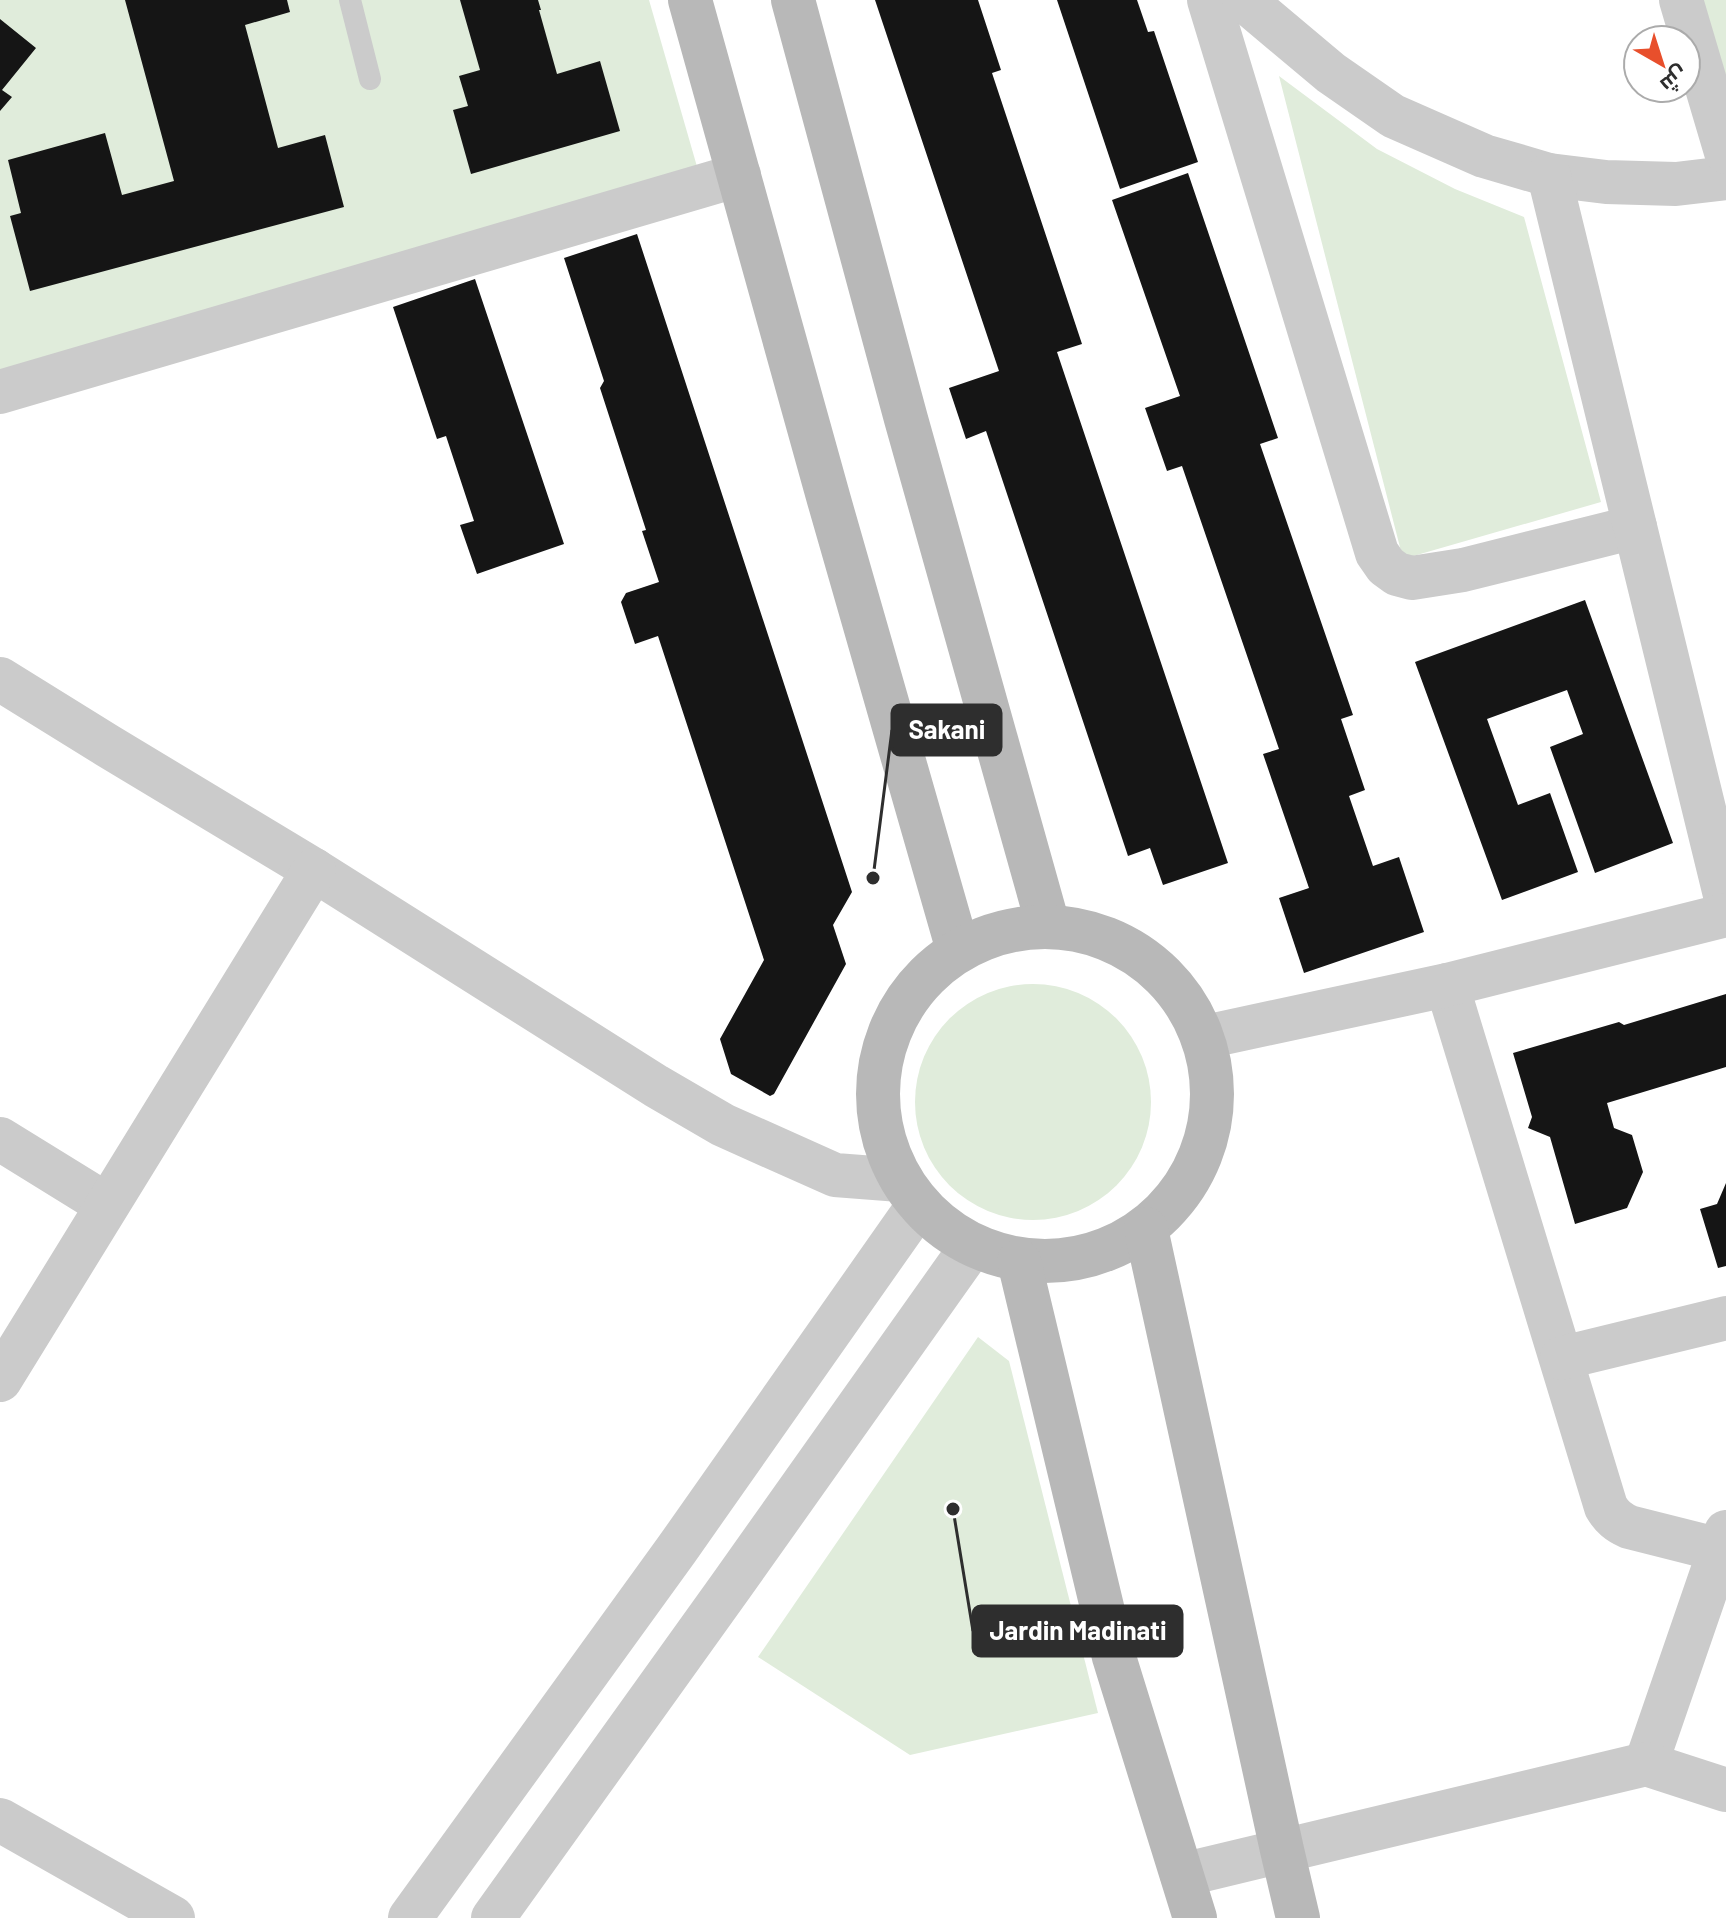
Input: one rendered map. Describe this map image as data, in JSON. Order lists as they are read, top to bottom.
{
  "places": ["Sakani", "Jardin Madinati"],
  "north": "bottom right"
}
